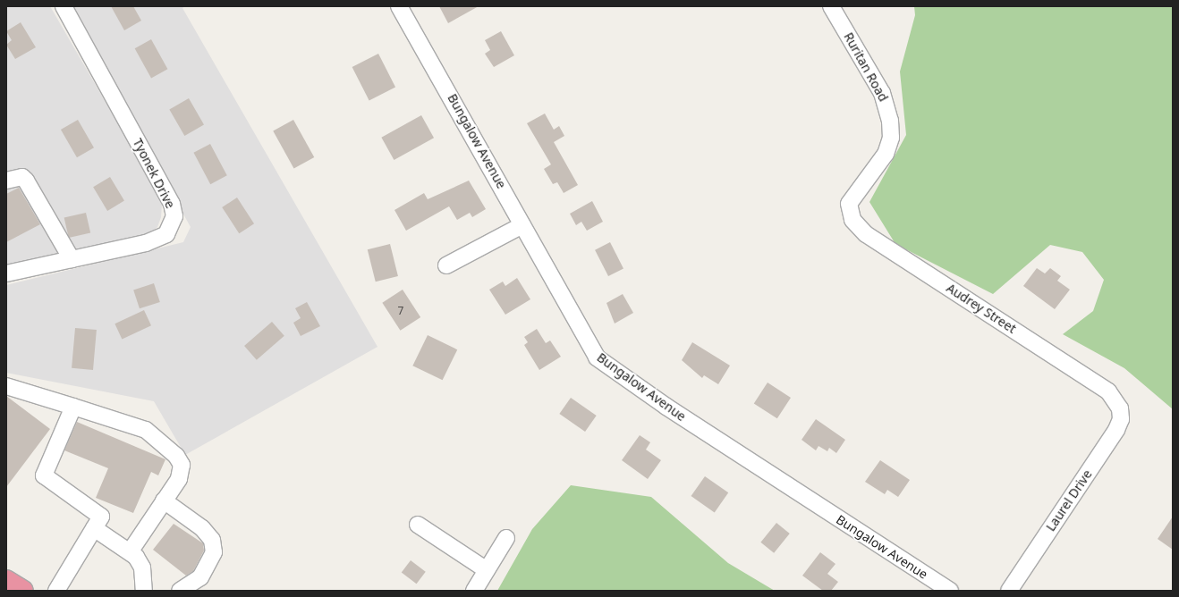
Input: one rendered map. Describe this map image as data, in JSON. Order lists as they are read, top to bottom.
{
  "streets": {
    "street": [
      "Ruritan Road",
      "Bungalow Avenue",
      "Tyonek Drive",
      "Audrey Street",
      "Laurel Drive"
    ]
  },
  "crossings": [
    ["Ruritan Road", "Audrey Street"],
    ["Audrey Street", "Laurel Drive"]
  ],
  "house_numbers": ["7"]
}
